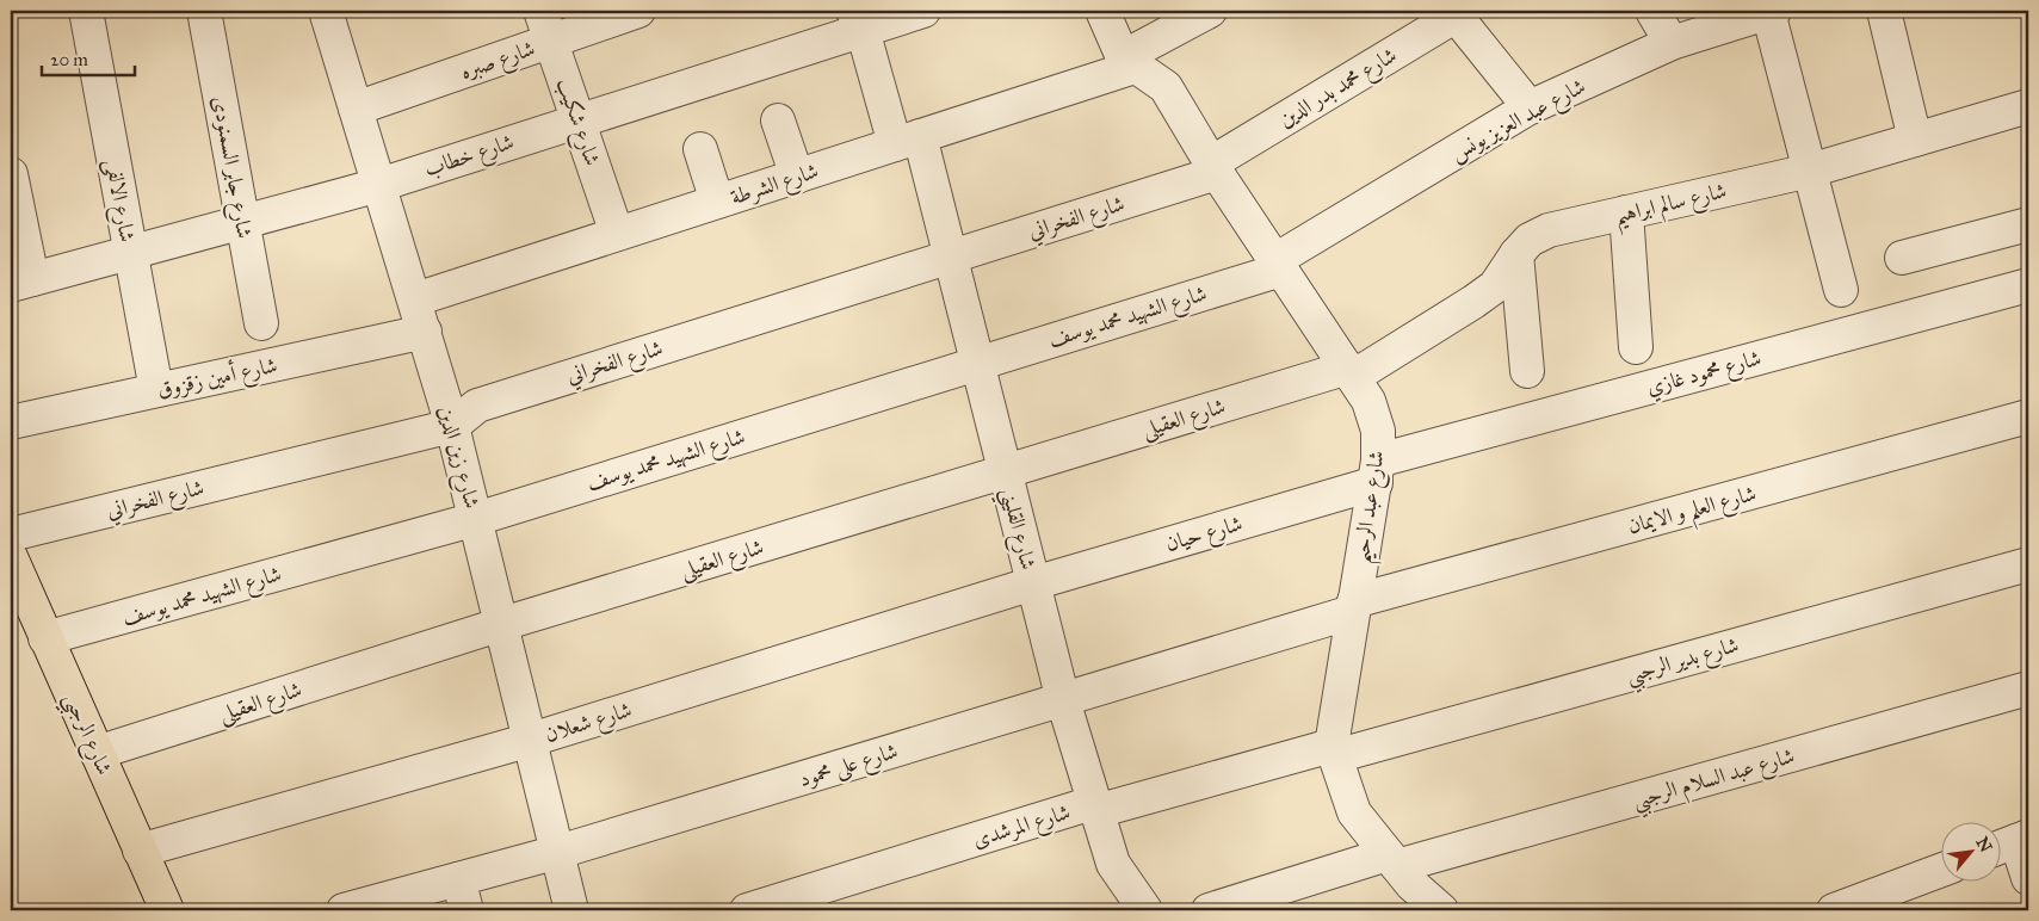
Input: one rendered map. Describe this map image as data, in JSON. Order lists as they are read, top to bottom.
{
  "streets": {
    "main road": ["شارع الرجبي"],
    "street": [
      "شارع صبره",
      "شارع محمد بدر الدين",
      "شارع عبد العزيز يونس",
      "شارع شكيب",
      "شارع خطاب",
      "شارع جابر السمنودى",
      "شارع الشرطة",
      "شارع الالفى",
      "شارع سالم ابراهيم",
      "شارع الفخراني",
      "شارع الشهيد محمد يوسف",
      "شارع محمود غازي",
      "شارع أمين زقزوق",
      "شارع العقيلى",
      "شارع زين الدين",
      "شارع عبد الرحيم",
      "شارع العلم و الايمان",
      "شارع القليني",
      "شارع حيان",
      "شارع بدير الرجبي",
      "شارع شعلان",
      "شارع على محمود",
      "شارع عبد السلام الرجبي",
      "شارع المرشدى"
    ]
  },
  "crossings": [
    ["شارع صبره", "شارع شكيب"],
    ["شارع صبره", "شارع زين الدين"],
    ["شارع محمد بدر الدين", "شارع الفخراني"],
    ["شارع محمد بدر الدين", "شارع عبد الرحيم"],
    ["شارع عبد العزيز يونس", "شارع الشهيد محمد يوسف"],
    ["شارع عبد العزيز يونس", "شارع عبد الرحيم"],
    ["شارع شكيب", "شارع خطاب"],
    ["شارع شكيب", "شارع الشرطة"],
    ["شارع خطاب", "شارع جابر السمنودى"],
    ["شارع خطاب", "شارع الالفى"],
    ["شارع خطاب", "شارع زين الدين"],
    ["شارع خطاب", "شارع القليني"],
    ["شارع الشرطة", "شارع زين الدين"],
    ["شارع الشرطة", "شارع عبد الرحيم"],
    ["شارع الشرطة", "شارع القليني"],
    ["شارع الالفى", "شارع أمين زقزوق"],
    ["شارع سالم ابراهيم", "شارع العقيلى"],
    ["شارع سالم ابراهيم", "شارع عبد الرحيم"],
    ["شارع الفخراني", "شارع زين الدين"],
    ["شارع الفخراني", "شارع عبد الرحيم"],
    ["شارع الفخراني", "شارع القليني"],
    ["شارع الشهيد محمد يوسف", "شارع زين الدين"],
    ["شارع الشهيد محمد يوسف", "شارع عبد الرحيم"],
    ["شارع الشهيد محمد يوسف", "شارع القليني"],
    ["شارع الشهيد محمد يوسف", "شارع الرجبي"],
    ["شارع محمود غازي", "شارع عبد الرحيم"],
    ["شارع محمود غازي", "شارع حيان"],
    ["شارع أمين زقزوق", "شارع زين الدين"],
    ["شارع العقيلى", "شارع زين الدين"],
    ["شارع العقيلى", "شارع عبد الرحيم"],
    ["شارع العقيلى", "شارع القليني"],
    ["شارع العقيلى", "شارع الرجبي"],
    ["شارع زين الدين", "شارع شعلان"],
    ["شارع زين الدين", "شارع على محمود"],
    ["شارع عبد الرحيم", "شارع العلم و الايمان"],
    ["شارع عبد الرحيم", "شارع حيان"],
    ["شارع عبد الرحيم", "شارع بدير الرجبي"],
    ["شارع عبد الرحيم", "شارع على محمود"],
    ["شارع عبد الرحيم", "شارع عبد السلام الرجبي"],
    ["شارع عبد الرحيم", "شارع المرشدى"],
    ["شارع العلم و الايمان", "شارع على محمود"],
    ["شارع القليني", "شارع حيان"],
    ["شارع القليني", "شارع شعلان"],
    ["شارع القليني", "شارع على محمود"],
    ["شارع القليني", "شارع المرشدى"],
    ["شارع حيان", "شارع شعلان"],
    ["شارع بدير الرجبي", "شارع المرشدى"],
    ["شارع شعلان", "شارع الرجبي"]
  ],
  "scale_bar": "20 m",
  "north": "top right"
}
